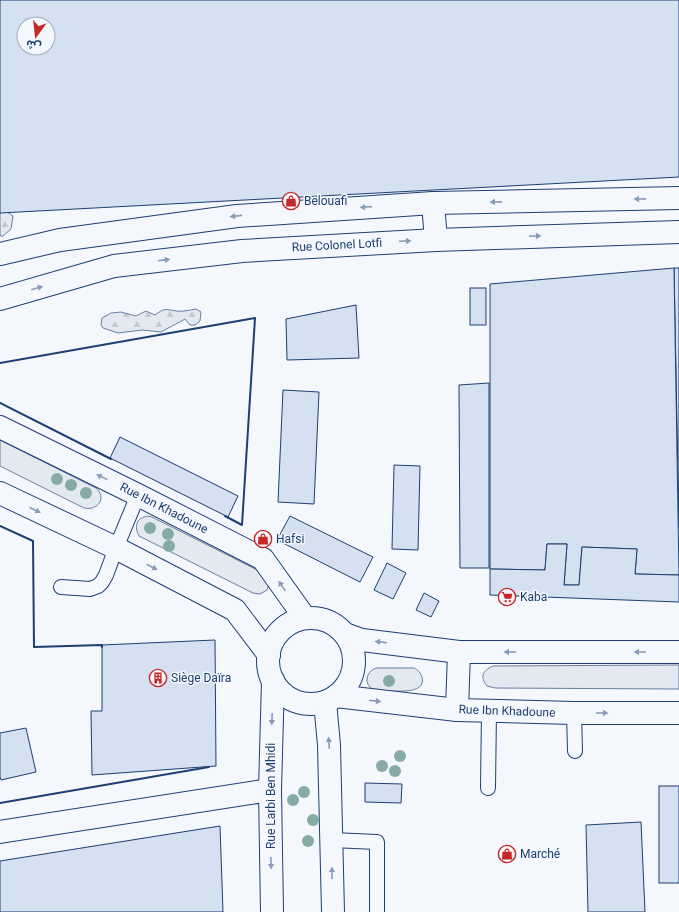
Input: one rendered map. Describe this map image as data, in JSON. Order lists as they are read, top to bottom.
{
  "streets": {
    "street": ["Rue Colonel Lotfi", "Rue Ibn Khadoune", "Rue Larbi Ben Mhidi"]
  },
  "crossings": [
    ["Rue Ibn Khadoune", "Rue Larbi Ben Mhidi"]
  ],
  "places": {
    "shop": ["Belouafi", "Hafsi", "Marché"],
    "supermarket": ["Kaba"],
    "building": ["Siège Daïra"]
  },
  "north": "bottom"
}
